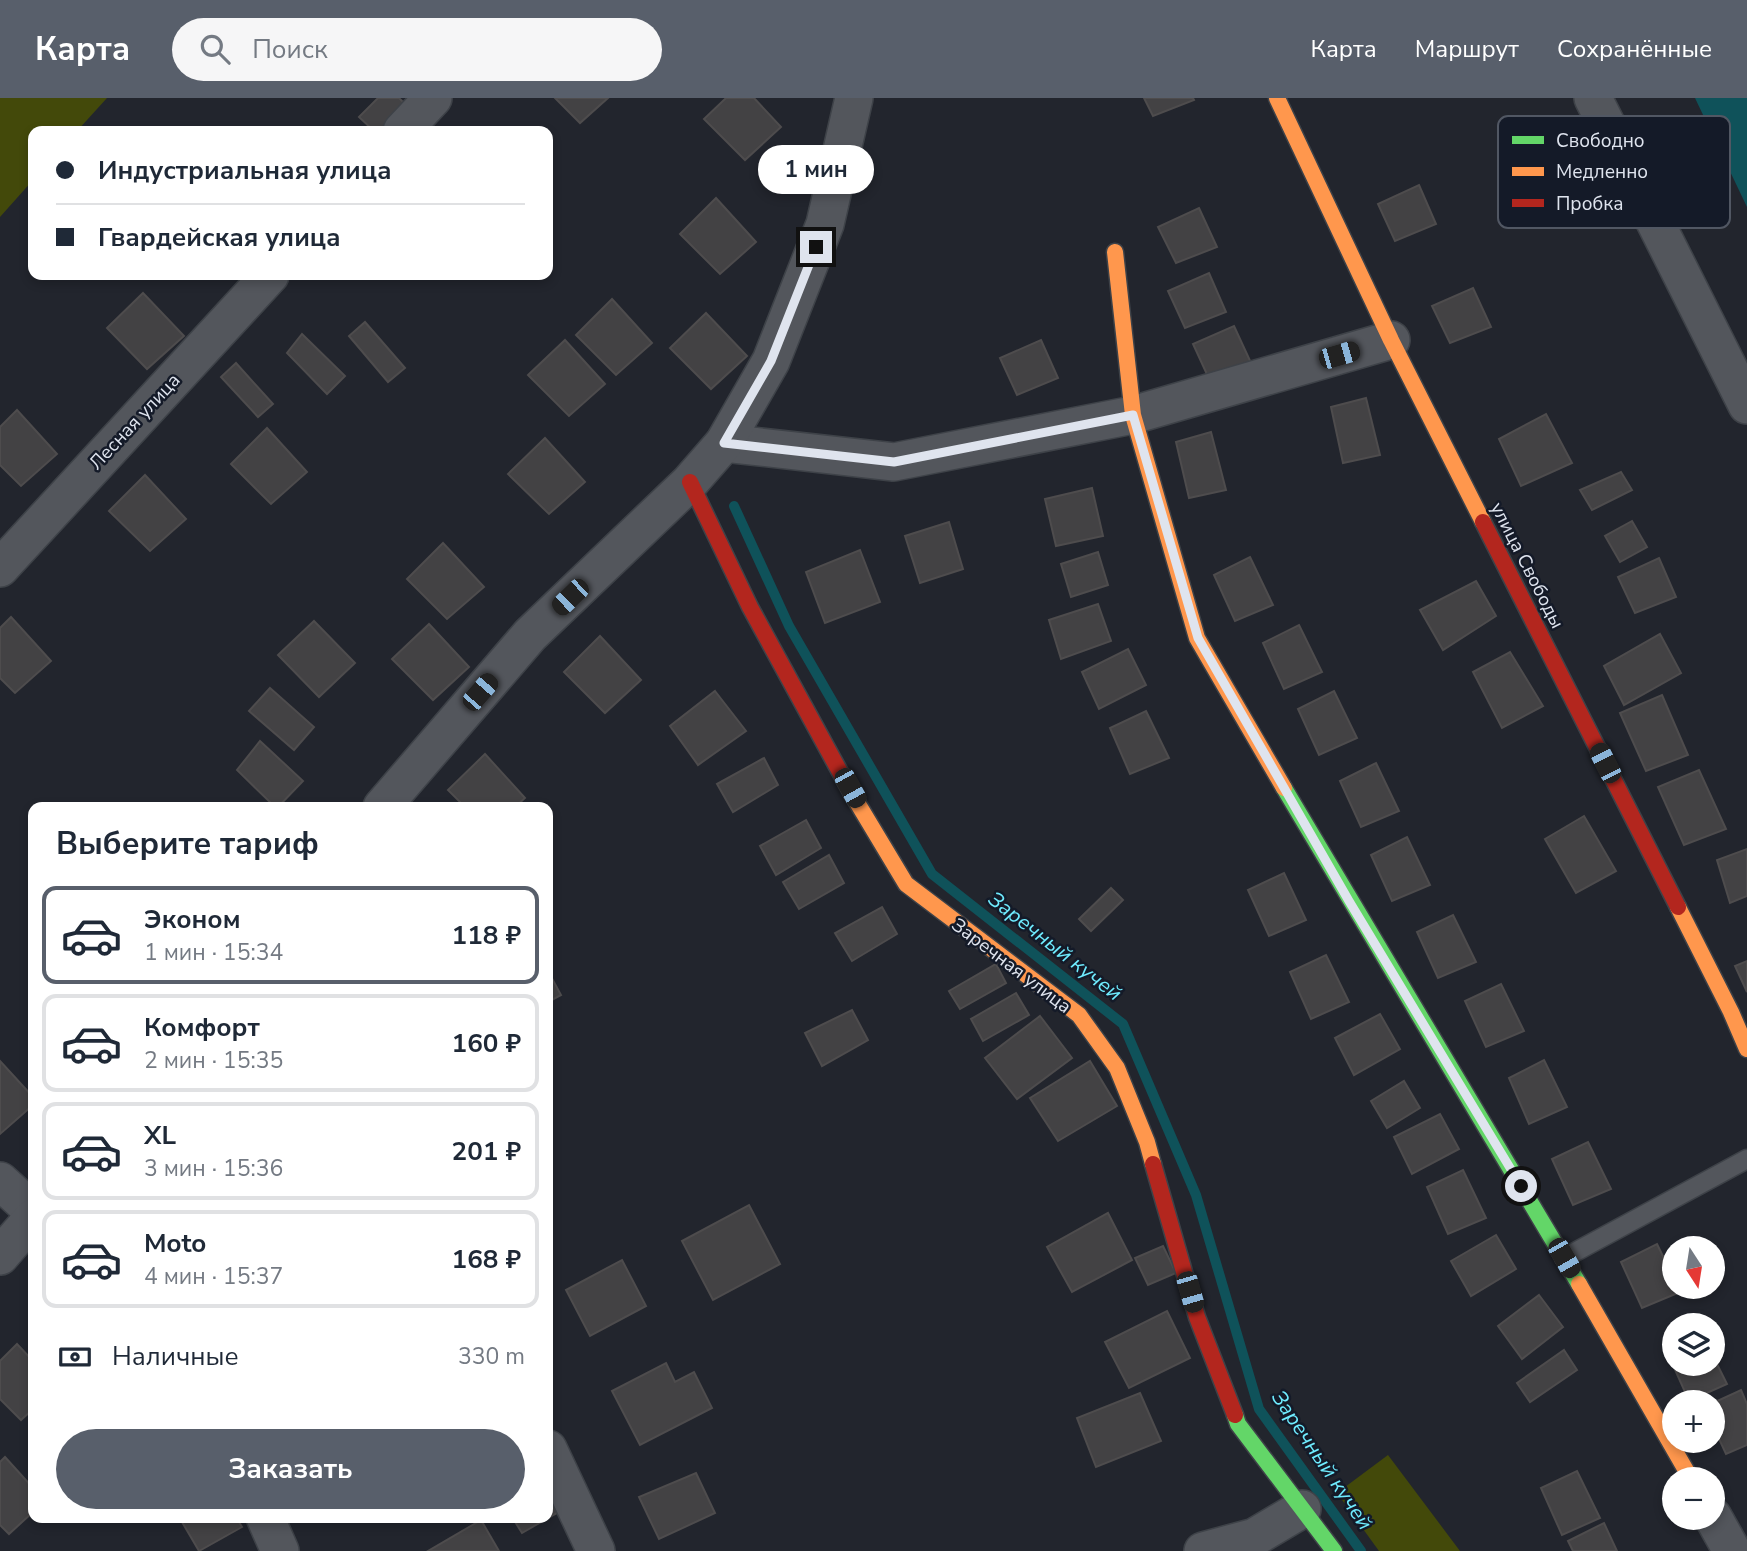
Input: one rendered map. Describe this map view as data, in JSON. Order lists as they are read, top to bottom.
{
  "streets": {
    "street": ["Лесная улица", "улица Свободы", "Заречная улица"]
  },
  "water": ["Заречный кучей"],
  "legend": ["Свободно", "Медленно", "Пробка"],
  "north": "bottom",
  "page": {
    "header": "Карта",
    "search": "Поиск",
    "nav": ["Карта", "Маршрут", "Сохранённые"],
    "banner": ["Индустриальная улица", "Гвардейская улица"],
    "bubble": "1 мин",
    "heading": "Выберите тариф",
    "list": [
      {
        "name": "Эконом",
        "note": "1 мин · 15:34",
        "value": "118 ₽"
      },
      {
        "name": "Комфорт",
        "note": "2 мин · 15:35",
        "value": "160 ₽"
      },
      {
        "name": "XL",
        "note": "3 мин · 15:36",
        "value": "201 ₽"
      },
      {
        "name": "Moto",
        "note": "4 мин · 15:37",
        "value": "168 ₽"
      }
    ],
    "map_buttons": ["+", "−"],
    "pay": ["Наличные", "330 m"],
    "buttons": "Заказать"
  }
}
